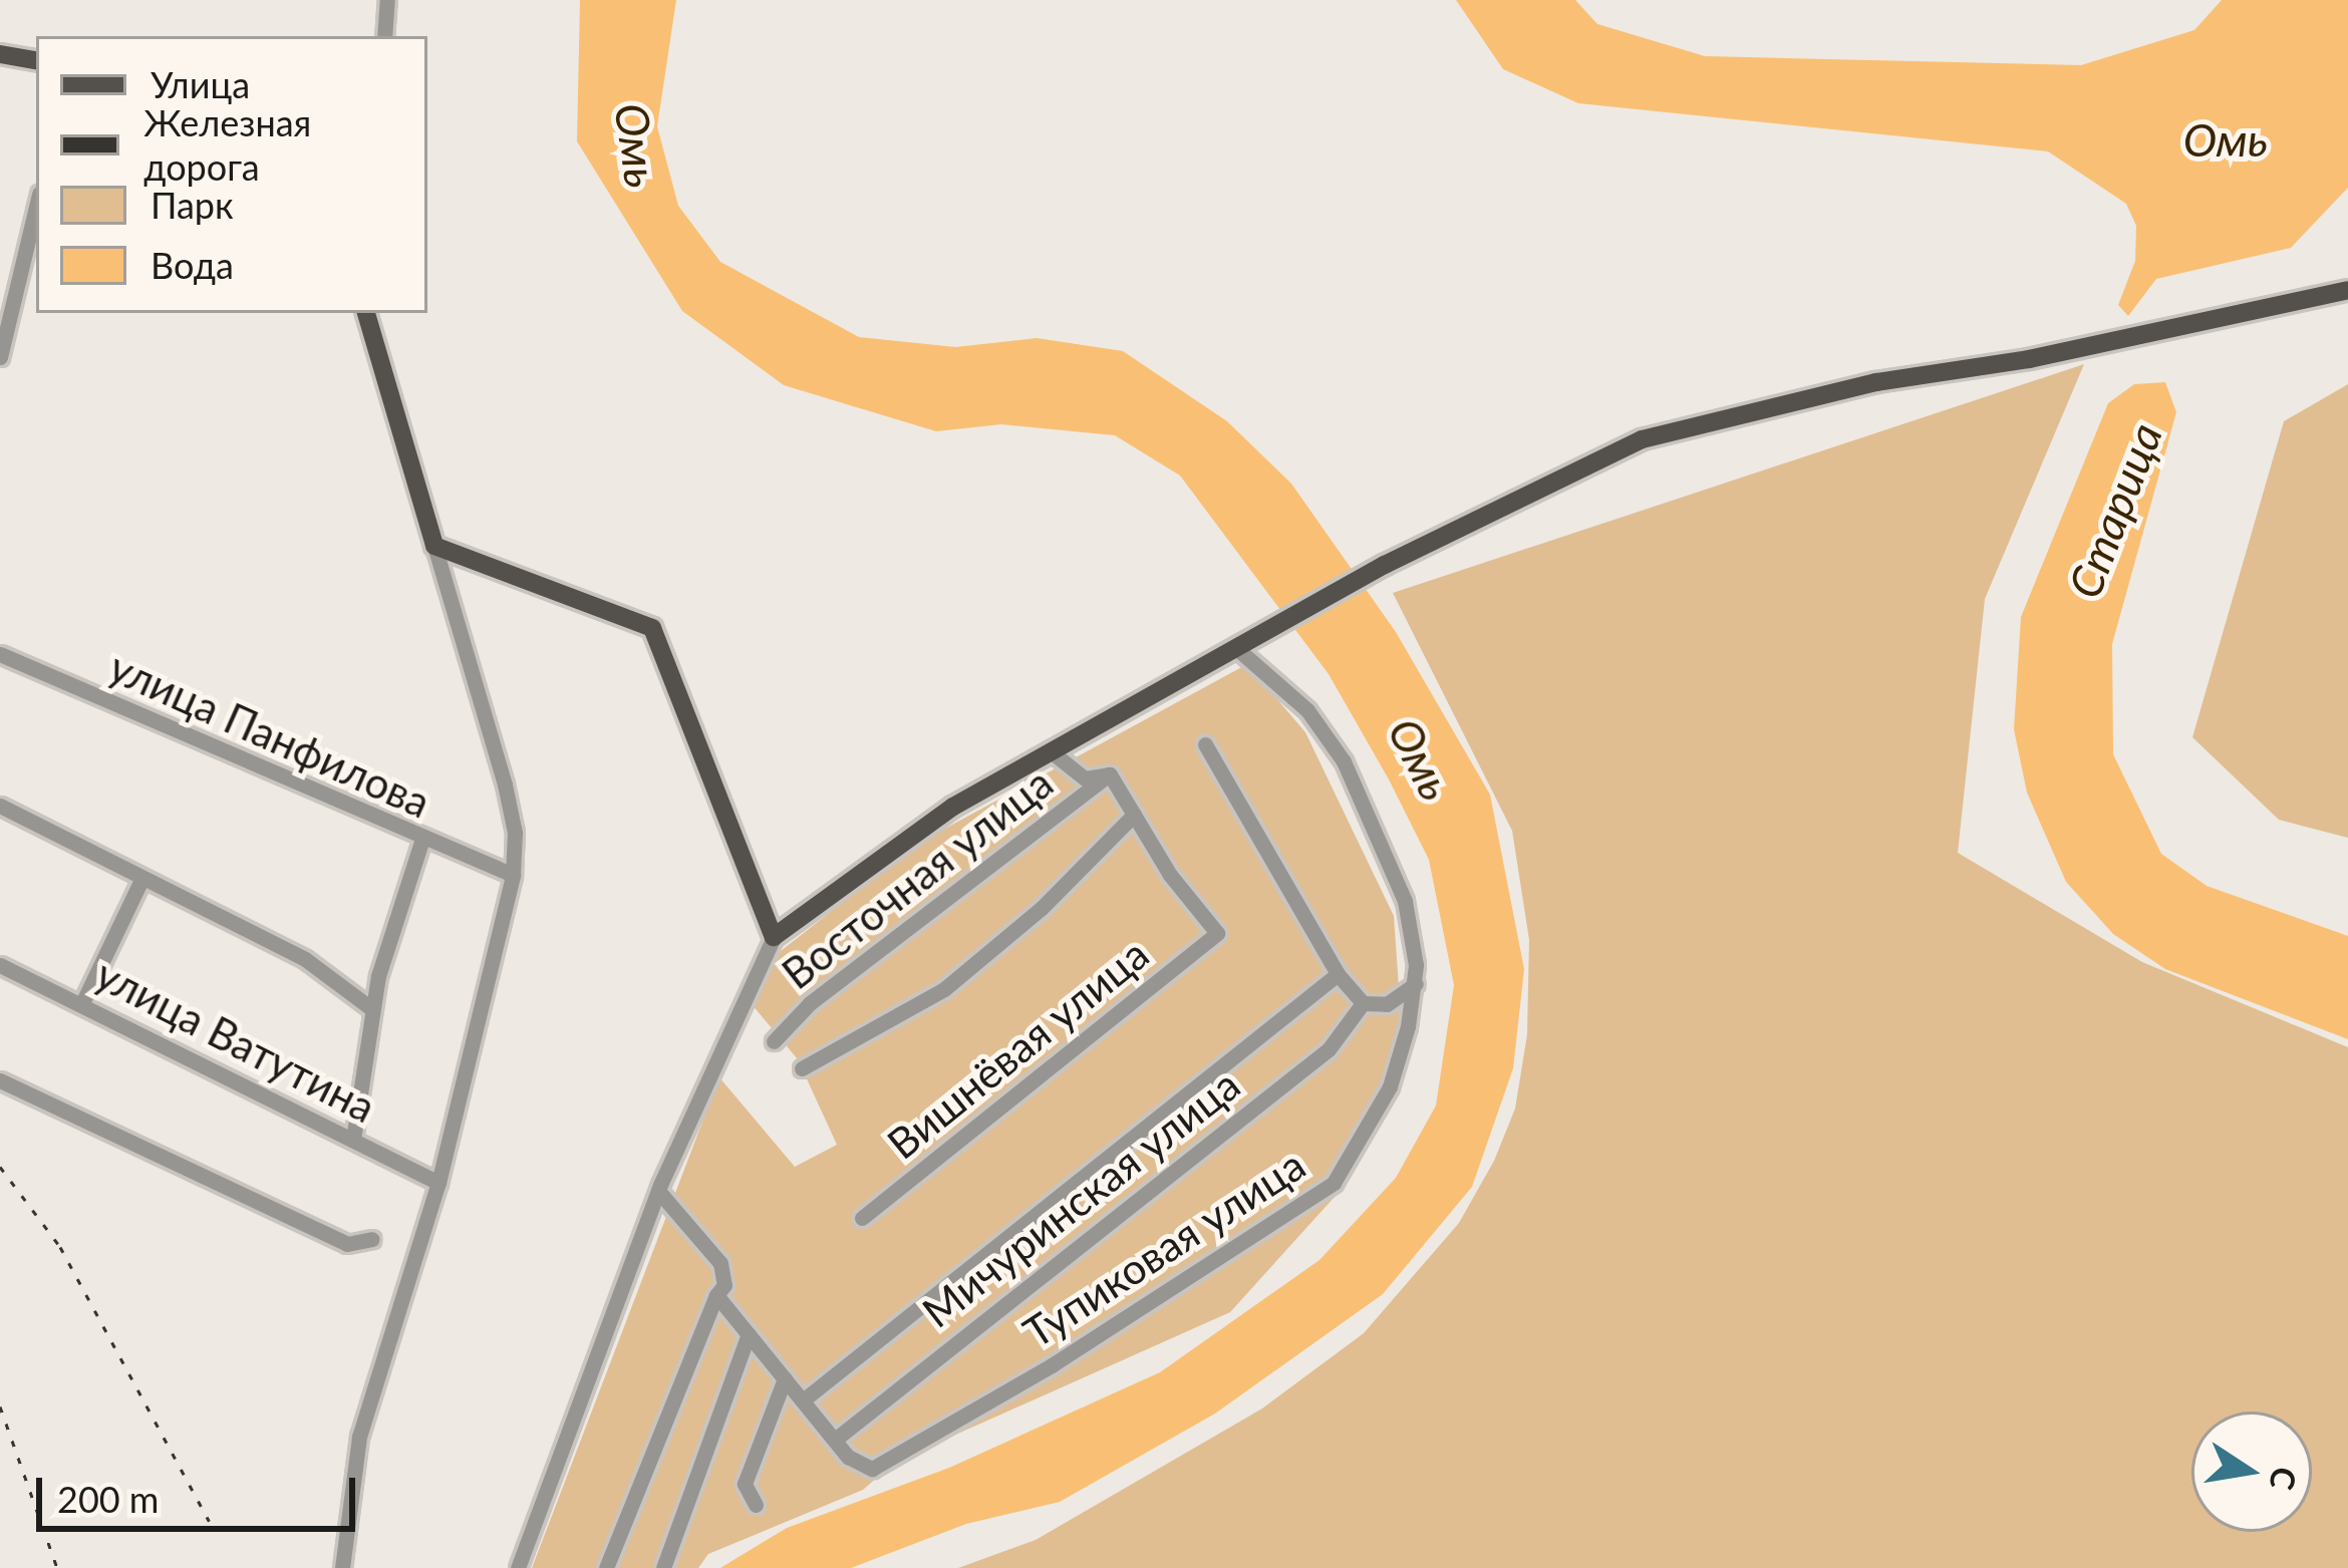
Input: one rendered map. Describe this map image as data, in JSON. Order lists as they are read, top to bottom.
{
  "streets": {
    "street": [
      "улица Панфилова",
      "Восточная улица",
      "улица Ватутина",
      "Вишнёвая улица",
      "Мичуринская улица",
      "Тупиковая улица"
    ]
  },
  "crossings": [
    ["Мичуринская улица", "Тупиковая улица"]
  ],
  "water": ["Омь", "Старица"],
  "legend": [
    "Улица",
    "Железная дорога",
    "Парк",
    "Вода"
  ],
  "scale_bar": "200 m",
  "north": "right"
}
